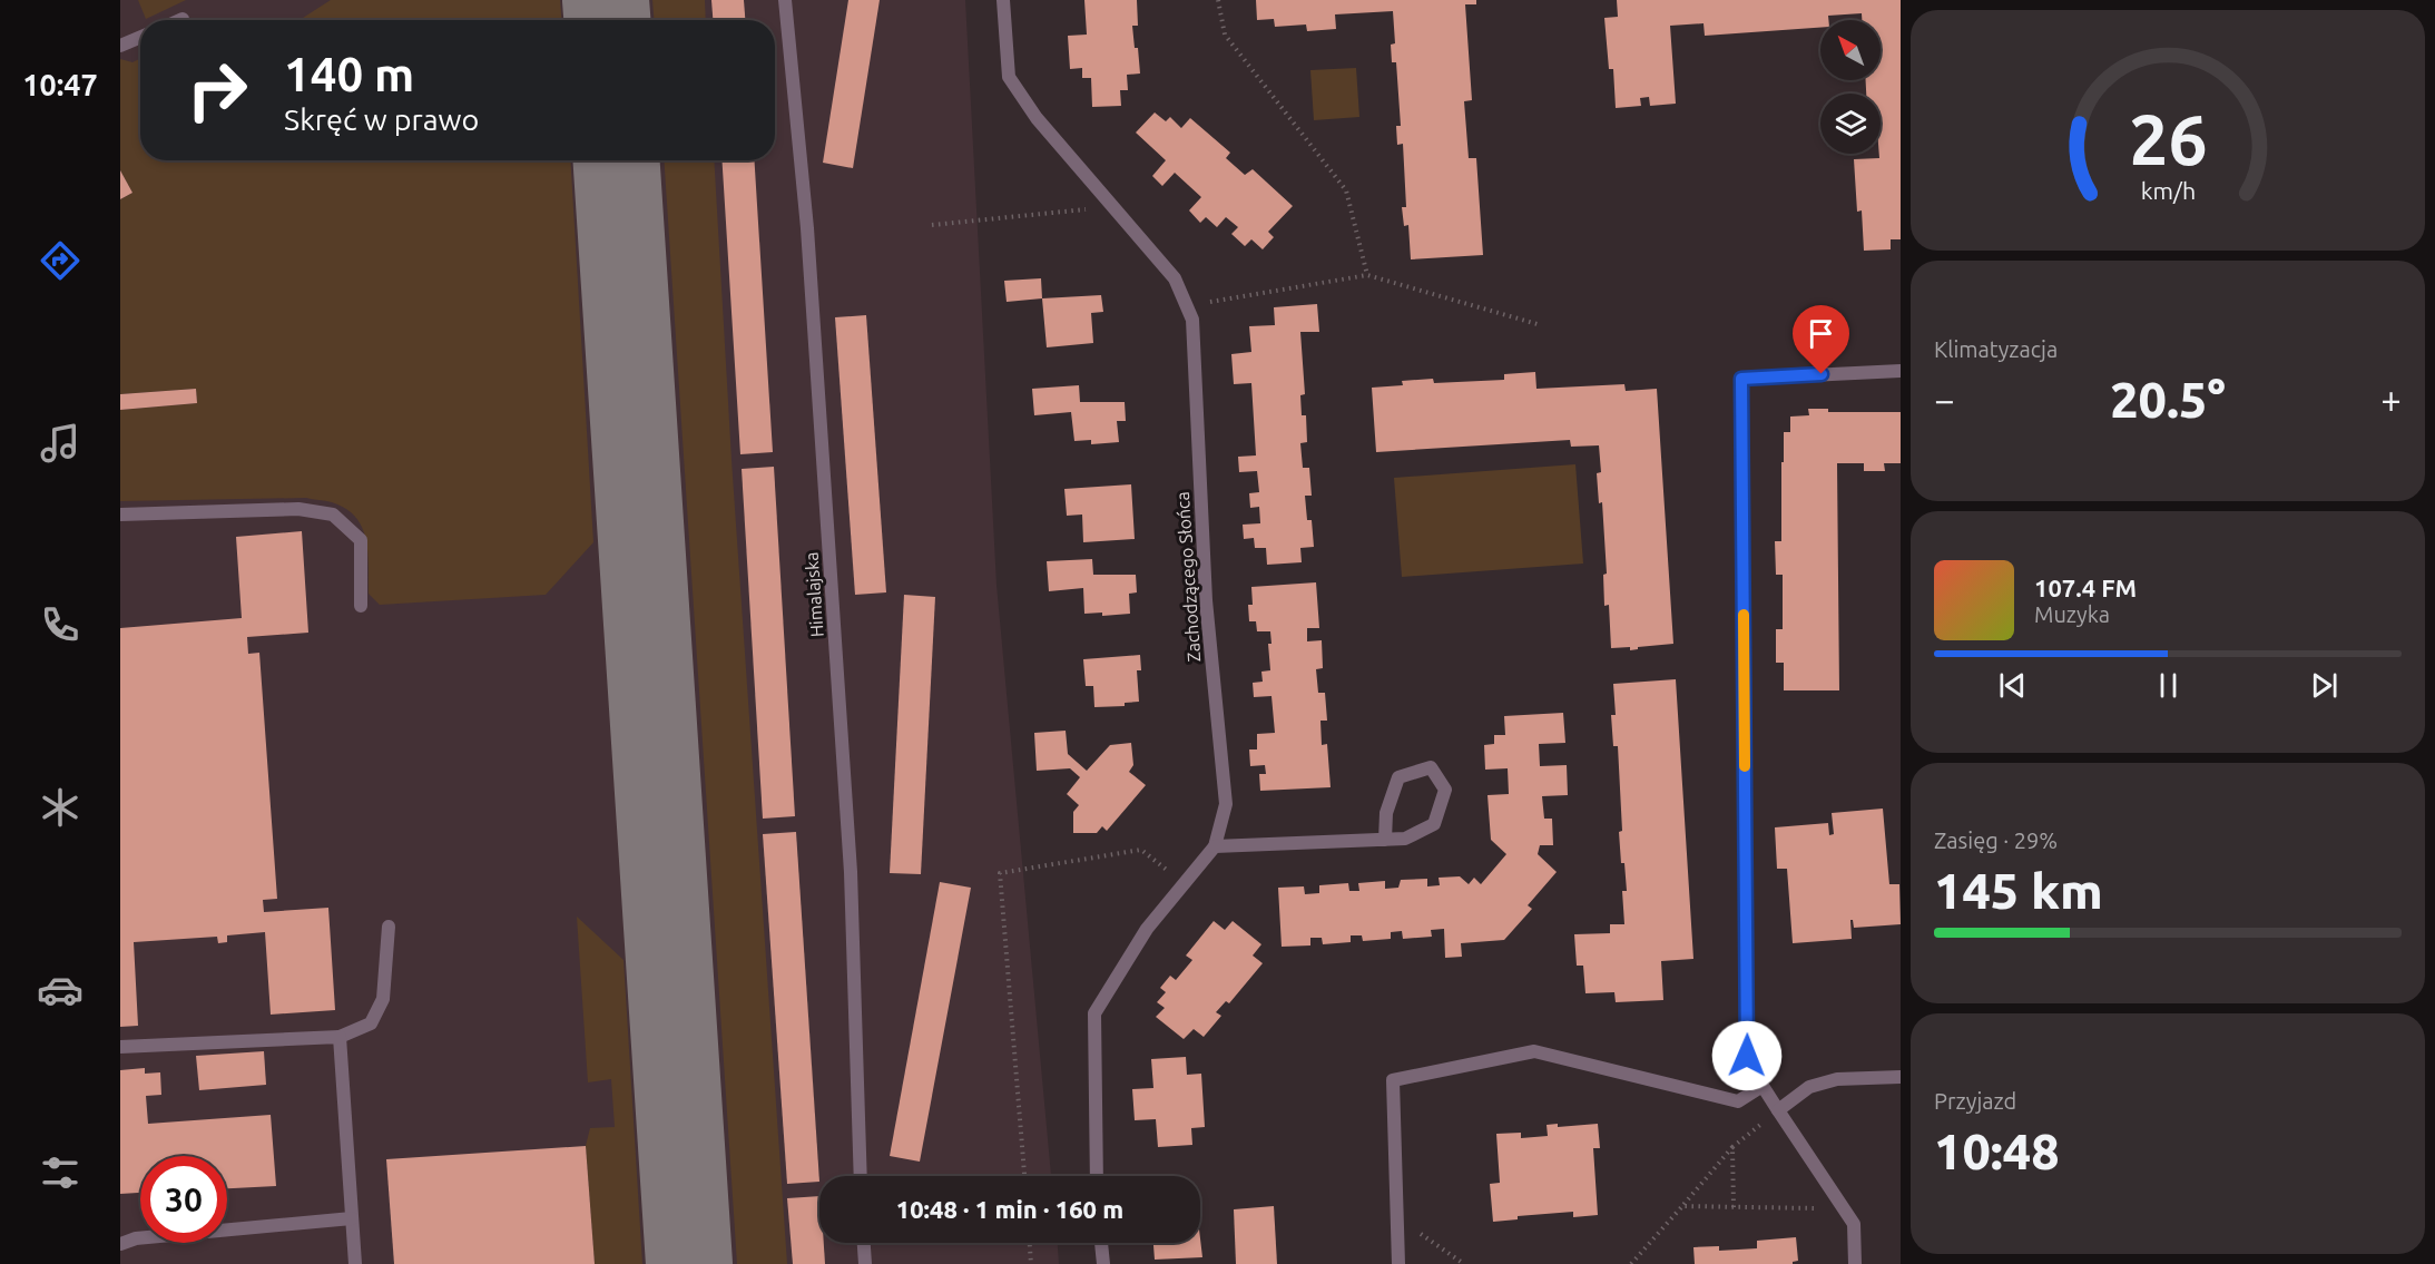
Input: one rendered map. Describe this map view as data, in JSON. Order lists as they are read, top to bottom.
{
  "streets": {
    "street": ["Zachodzącego Słońca", "Himalajska"]
  },
  "north": "top left",
  "page": {
    "tabs": "10:47",
    "turn": ["140 m", "Skręć w prawo"],
    "tile": [
      "Klimatyzacja",
      ["Zasięg · 29%", "145 km"],
      ["Przyjazd", "10:48"]
    ],
    "heat": ["−", "20.5°", "+"],
    "song": ["107.4 FM", "Muzyka"],
    "limit": "30",
    "trip": "10:48 · 1 min · 160 m",
    "gauge": ["26", "km/h"]
  }
}
